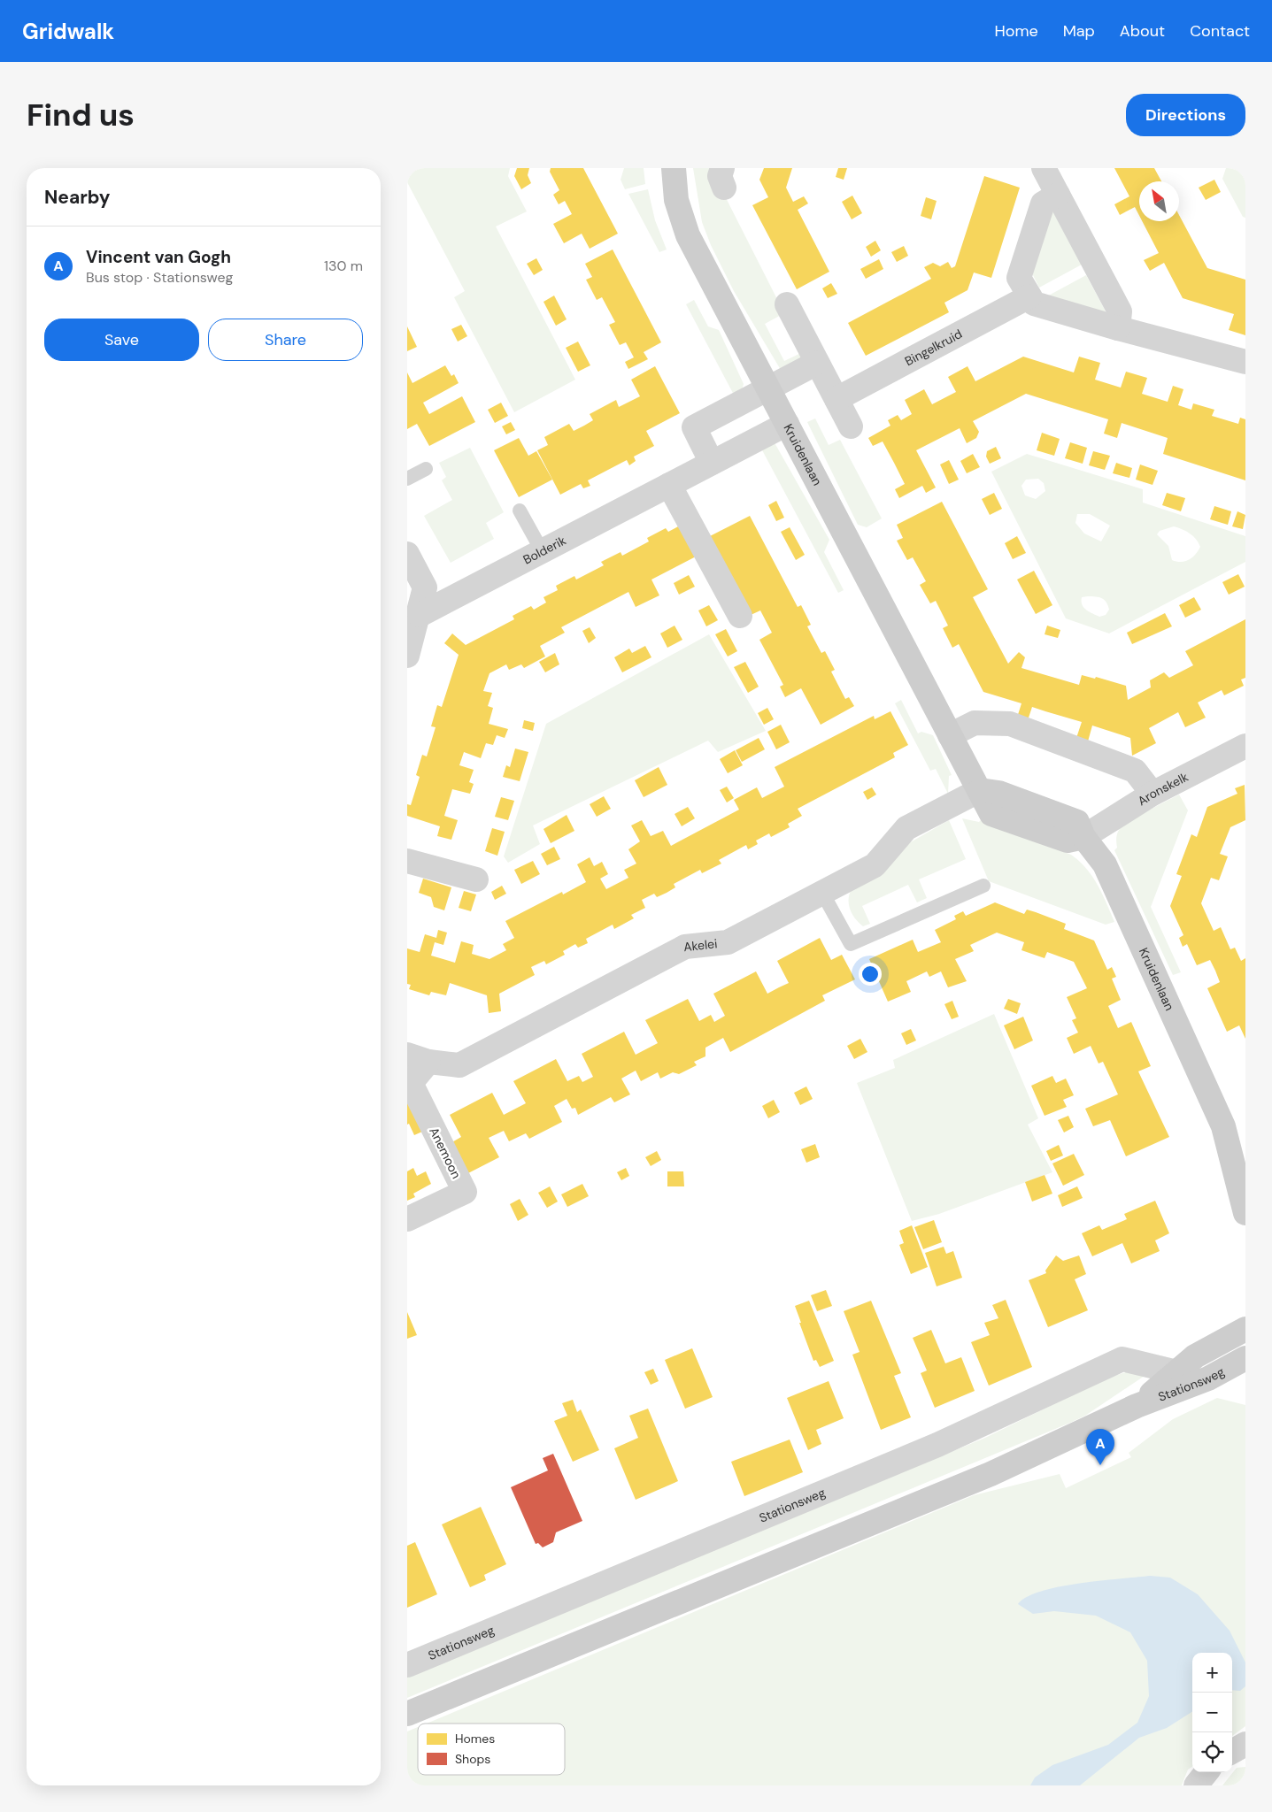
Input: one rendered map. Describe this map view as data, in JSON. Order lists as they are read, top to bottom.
{
  "streets": {
    "street": [
      "Bingelkruid",
      "Kruidenlaan",
      "Bolderik",
      "Aronskelk",
      "Akelei",
      "Anemoon",
      "Stationsweg"
    ]
  },
  "crossings": [
    ["Kruidenlaan", "Bolderik"],
    ["Kruidenlaan", "Aronskelk"],
    ["Kruidenlaan", "Akelei"],
    ["Akelei", "Anemoon"]
  ],
  "legend": ["Homes", "Shops"],
  "north": "top left",
  "page": {
    "header": "Gridwalk",
    "nav": [
      "Home",
      "Map",
      "About",
      "Contact"
    ],
    "buttons": [
      "Directions",
      ["Save", "Share"]
    ],
    "title": "Find us",
    "heading": "Nearby",
    "list": [
      {
        "mark": "A",
        "name": "Vincent van Gogh",
        "note": "Bus stop · Stationsweg",
        "value": "130 m"
      }
    ],
    "pins": "A",
    "map_buttons": ["+", "−"]
  }
}
